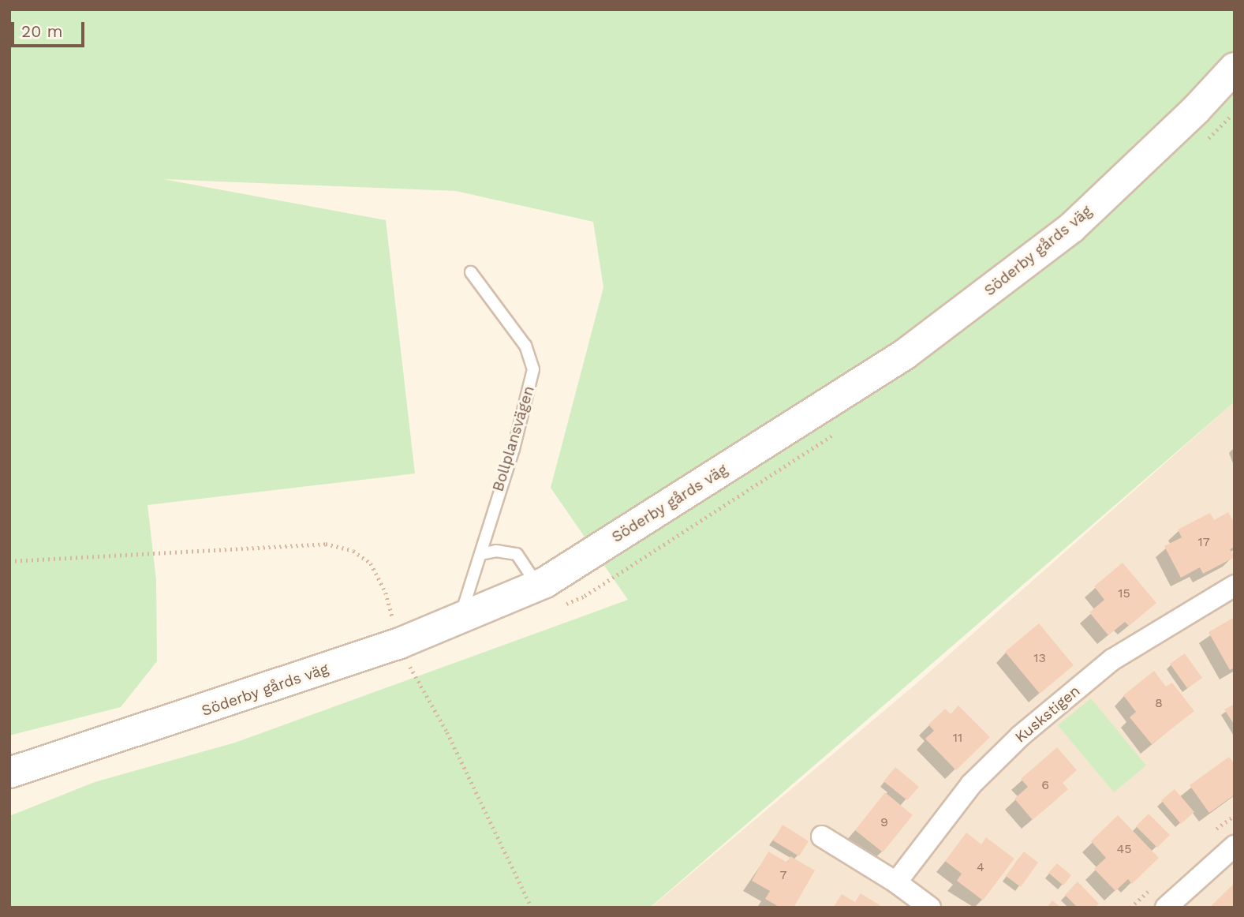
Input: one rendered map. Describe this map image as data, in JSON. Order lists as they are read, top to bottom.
{
  "streets": {
    "main road": ["Söderby gårds väg"],
    "street": ["Kuskstigen"],
    "lane": ["Bollplansvägen"]
  },
  "crossings": [
    ["Söderby gårds väg", "Bollplansvägen"]
  ],
  "house_numbers": [
    "17",
    "15",
    "13",
    "8",
    "11",
    "6",
    "9",
    "45",
    "4",
    "7"
  ],
  "scale_bar": "20 m"
}
